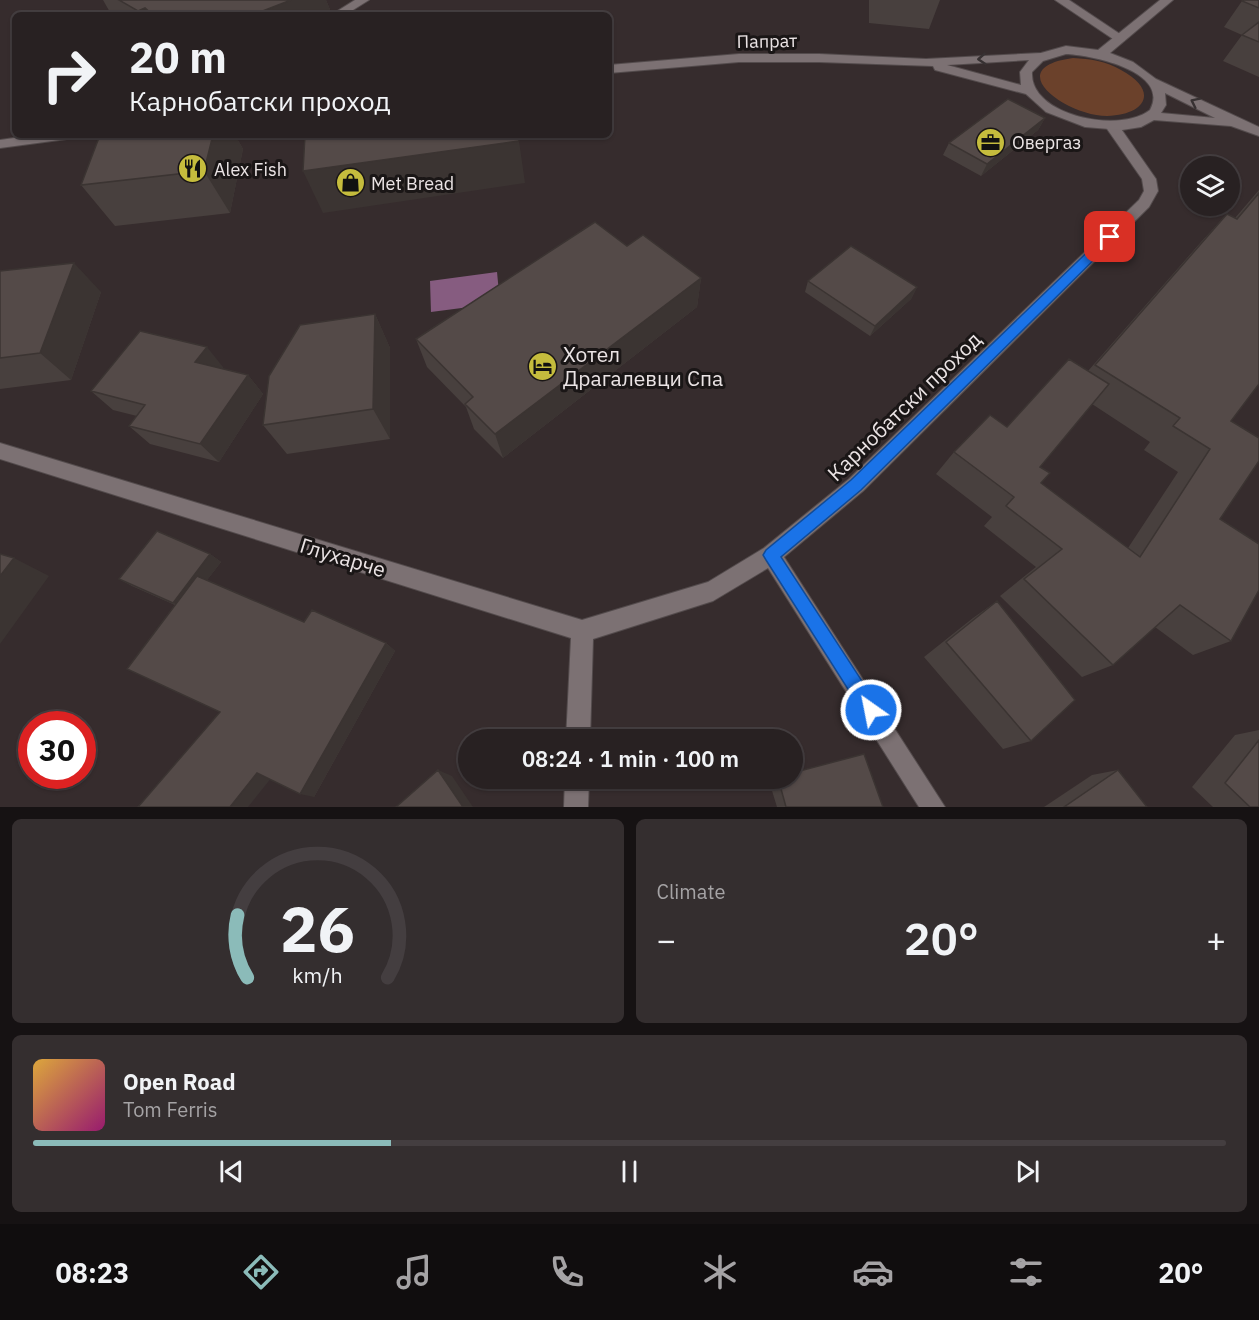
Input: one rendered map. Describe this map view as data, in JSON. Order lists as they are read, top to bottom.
{
  "streets": {
    "street": ["Папрат", "Карнобатски проход", "Глухарче"]
  },
  "crossings": [
    ["Карнобатски проход", "Глухарче"]
  ],
  "places": {
    "office": ["Овергаз"],
    "restaurant": ["Alex Fish"],
    "shop": ["Met Bread"],
    "hotel": ["Хотел Драгалевци Спа"]
  },
  "page": {
    "turn": ["20 m", "Карнобатски проход"],
    "limit": "30",
    "trip": "08:24 · 1 min · 100 m",
    "tile": "Climate",
    "heat": ["−", "20°", "+"],
    "song": ["Open Road", "Tom Ferris"],
    "tabs": ["08:23", "20°"],
    "gauge": ["26", "km/h"]
  }
}
